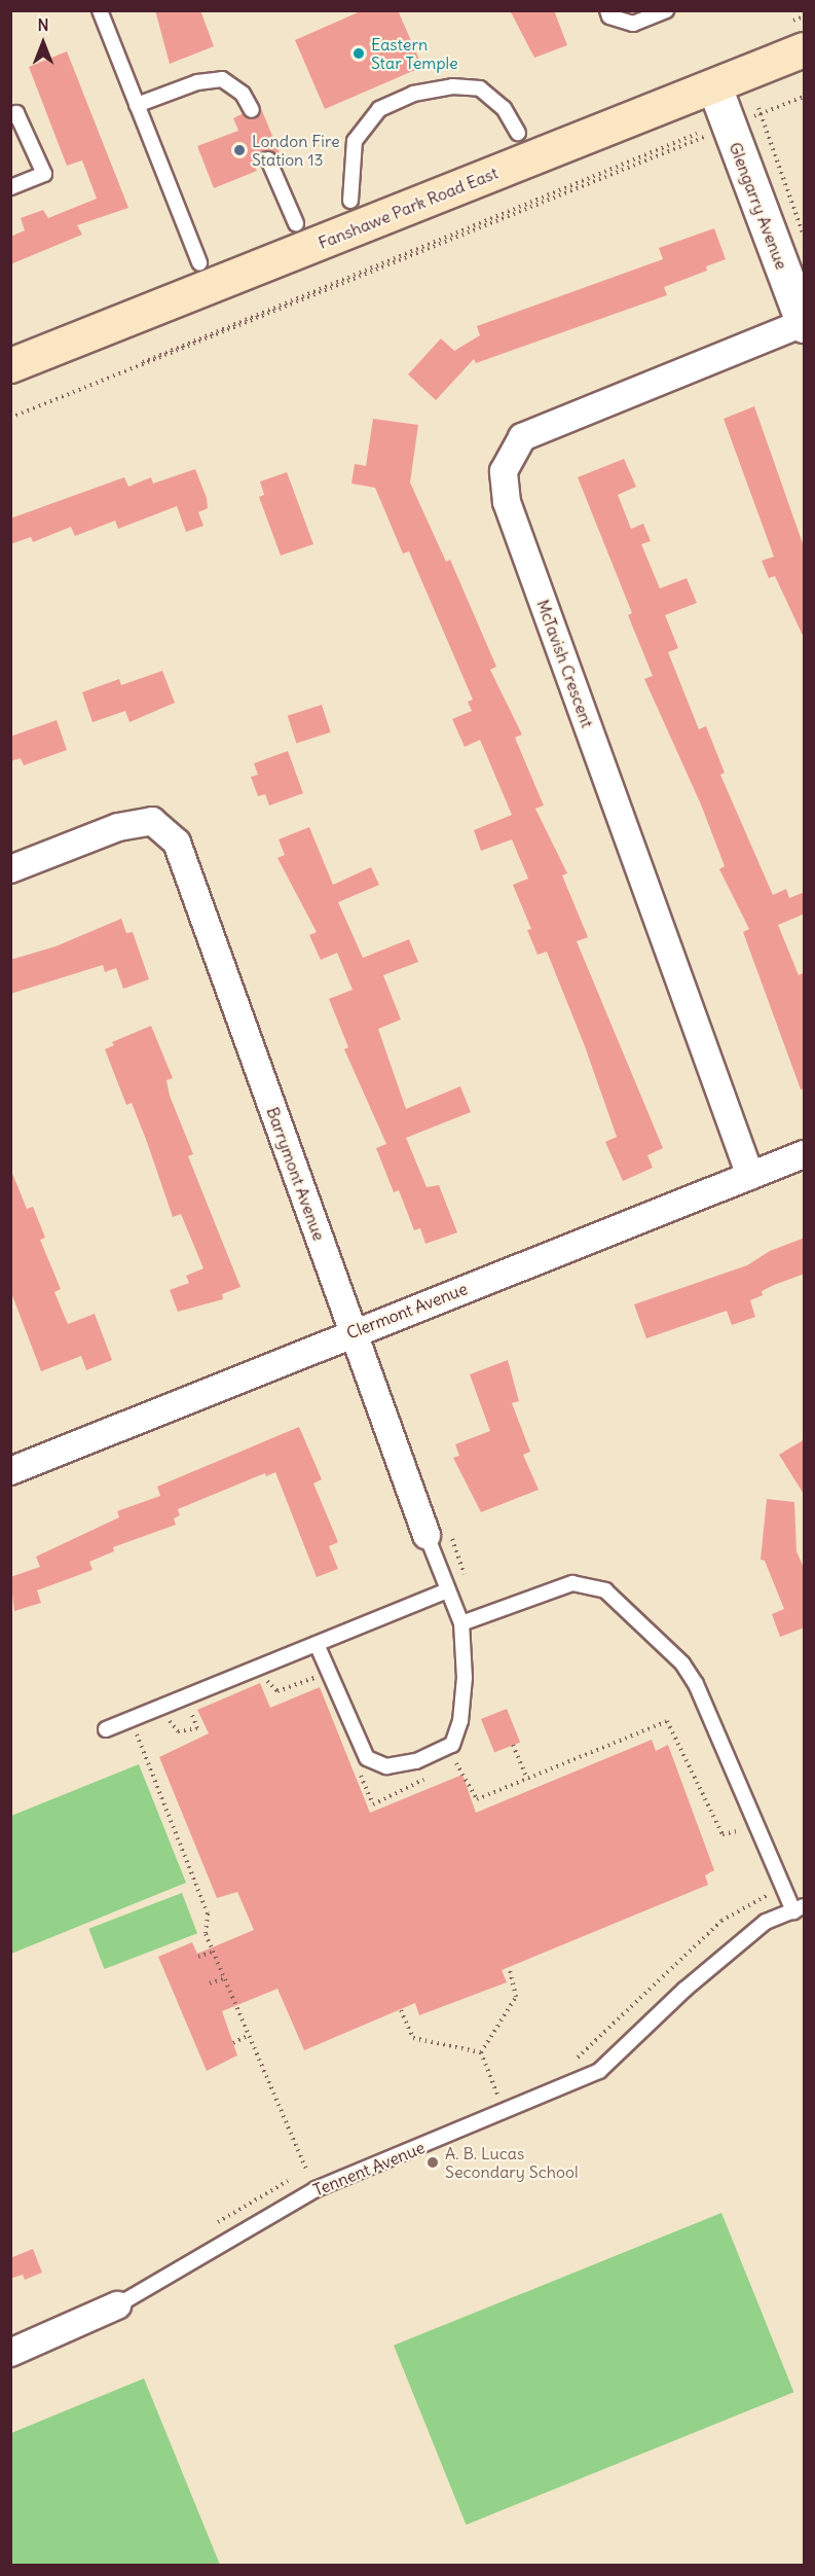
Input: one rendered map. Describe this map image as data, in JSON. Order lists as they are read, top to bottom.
{
  "streets": {
    "main road": ["Fanshawe Park Road East"],
    "street": [
      "Glengarry Avenue",
      "McTavish Crescent",
      "Barrymont Avenue",
      "Clermont Avenue",
      "Tennent Avenue"
    ]
  },
  "crossings": [
    ["Glengarry Avenue", "Fanshawe Park Road East"],
    ["Glengarry Avenue", "McTavish Crescent"],
    ["McTavish Crescent", "Clermont Avenue"],
    ["Barrymont Avenue", "Clermont Avenue"]
  ],
  "places": ["Eastern Star Temple", "London Fire Station 13", "A. B. Lucas Secondary School"],
  "north": "top"
}
